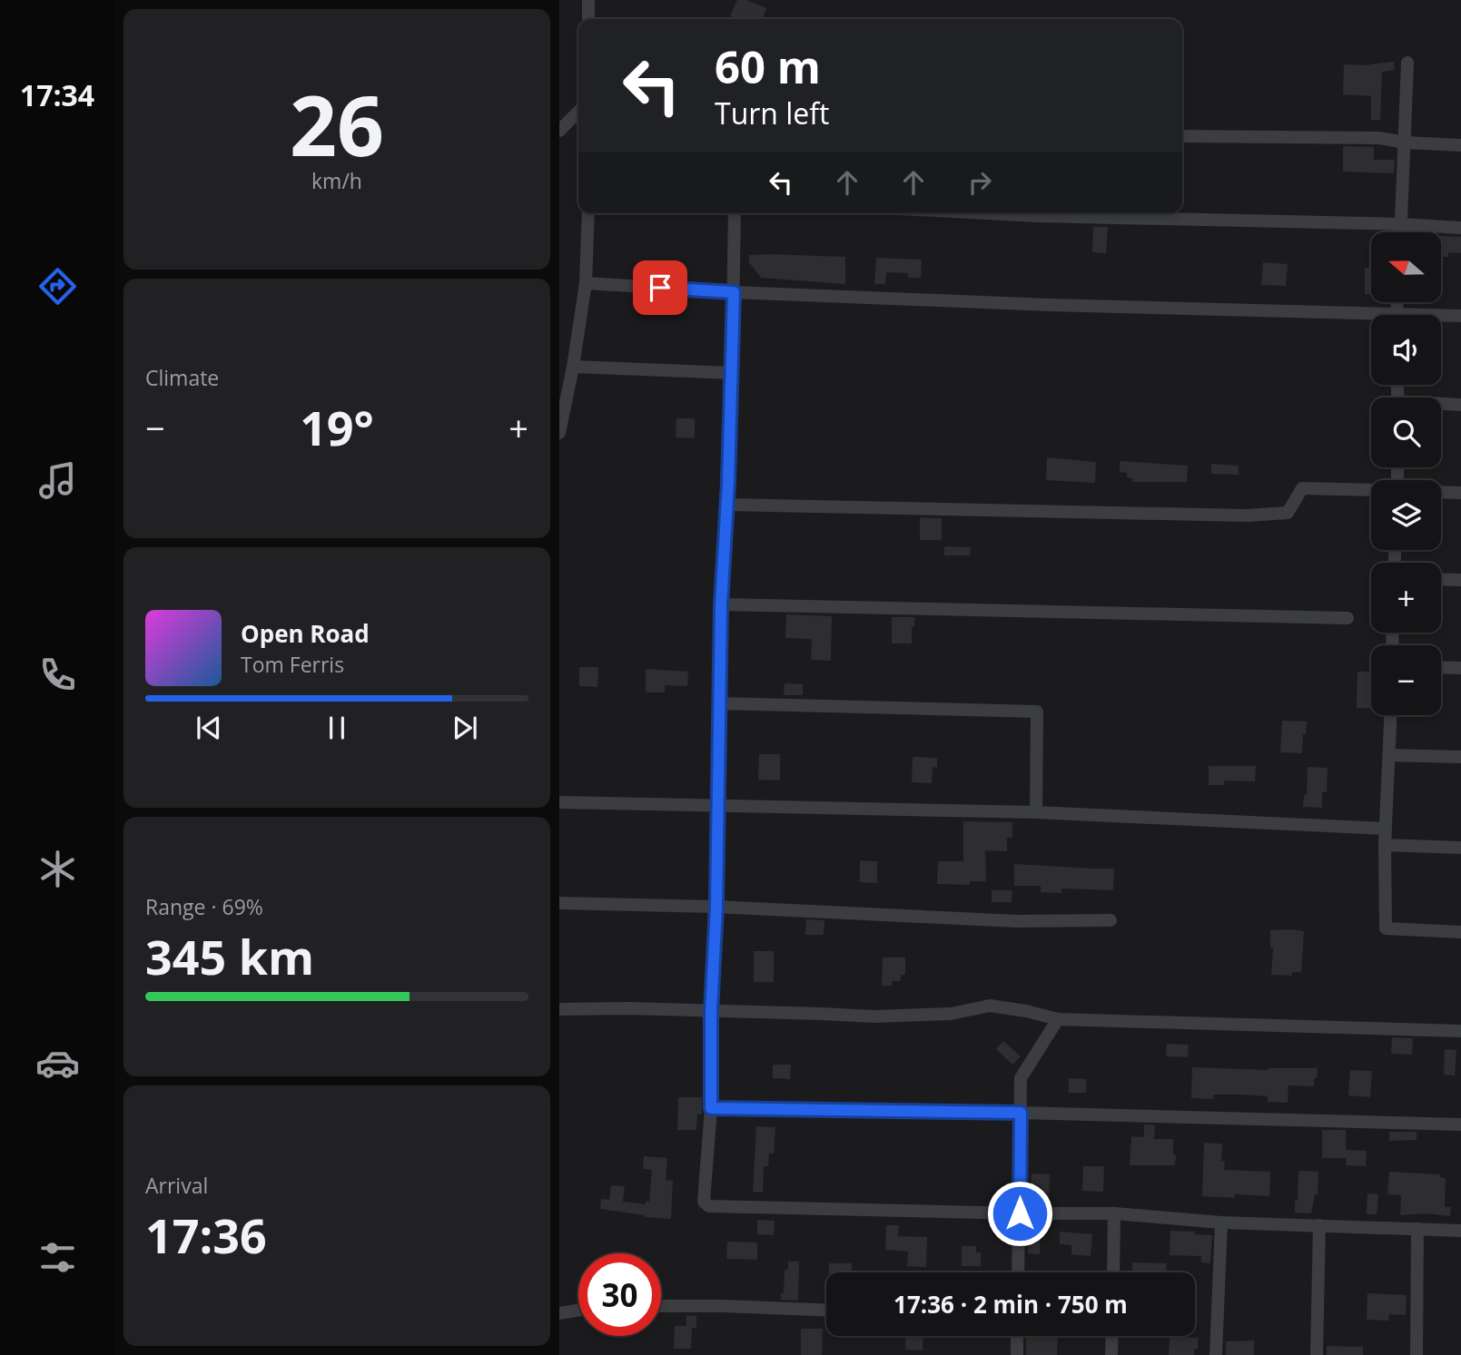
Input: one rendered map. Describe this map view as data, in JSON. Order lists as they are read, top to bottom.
{
  "north": "left",
  "page": {
    "tabs": "17:34",
    "tile": [
      ["26", "km/h"],
      "Climate",
      ["Range · 69%", "345 km"],
      ["Arrival", "17:36"]
    ],
    "turn": ["60 m", "Turn left"],
    "map_buttons": ["+", "−"],
    "heat": ["−", "19°", "+"],
    "song": ["Open Road", "Tom Ferris"],
    "limit": "30",
    "trip": "17:36 · 2 min · 750 m"
  }
}
